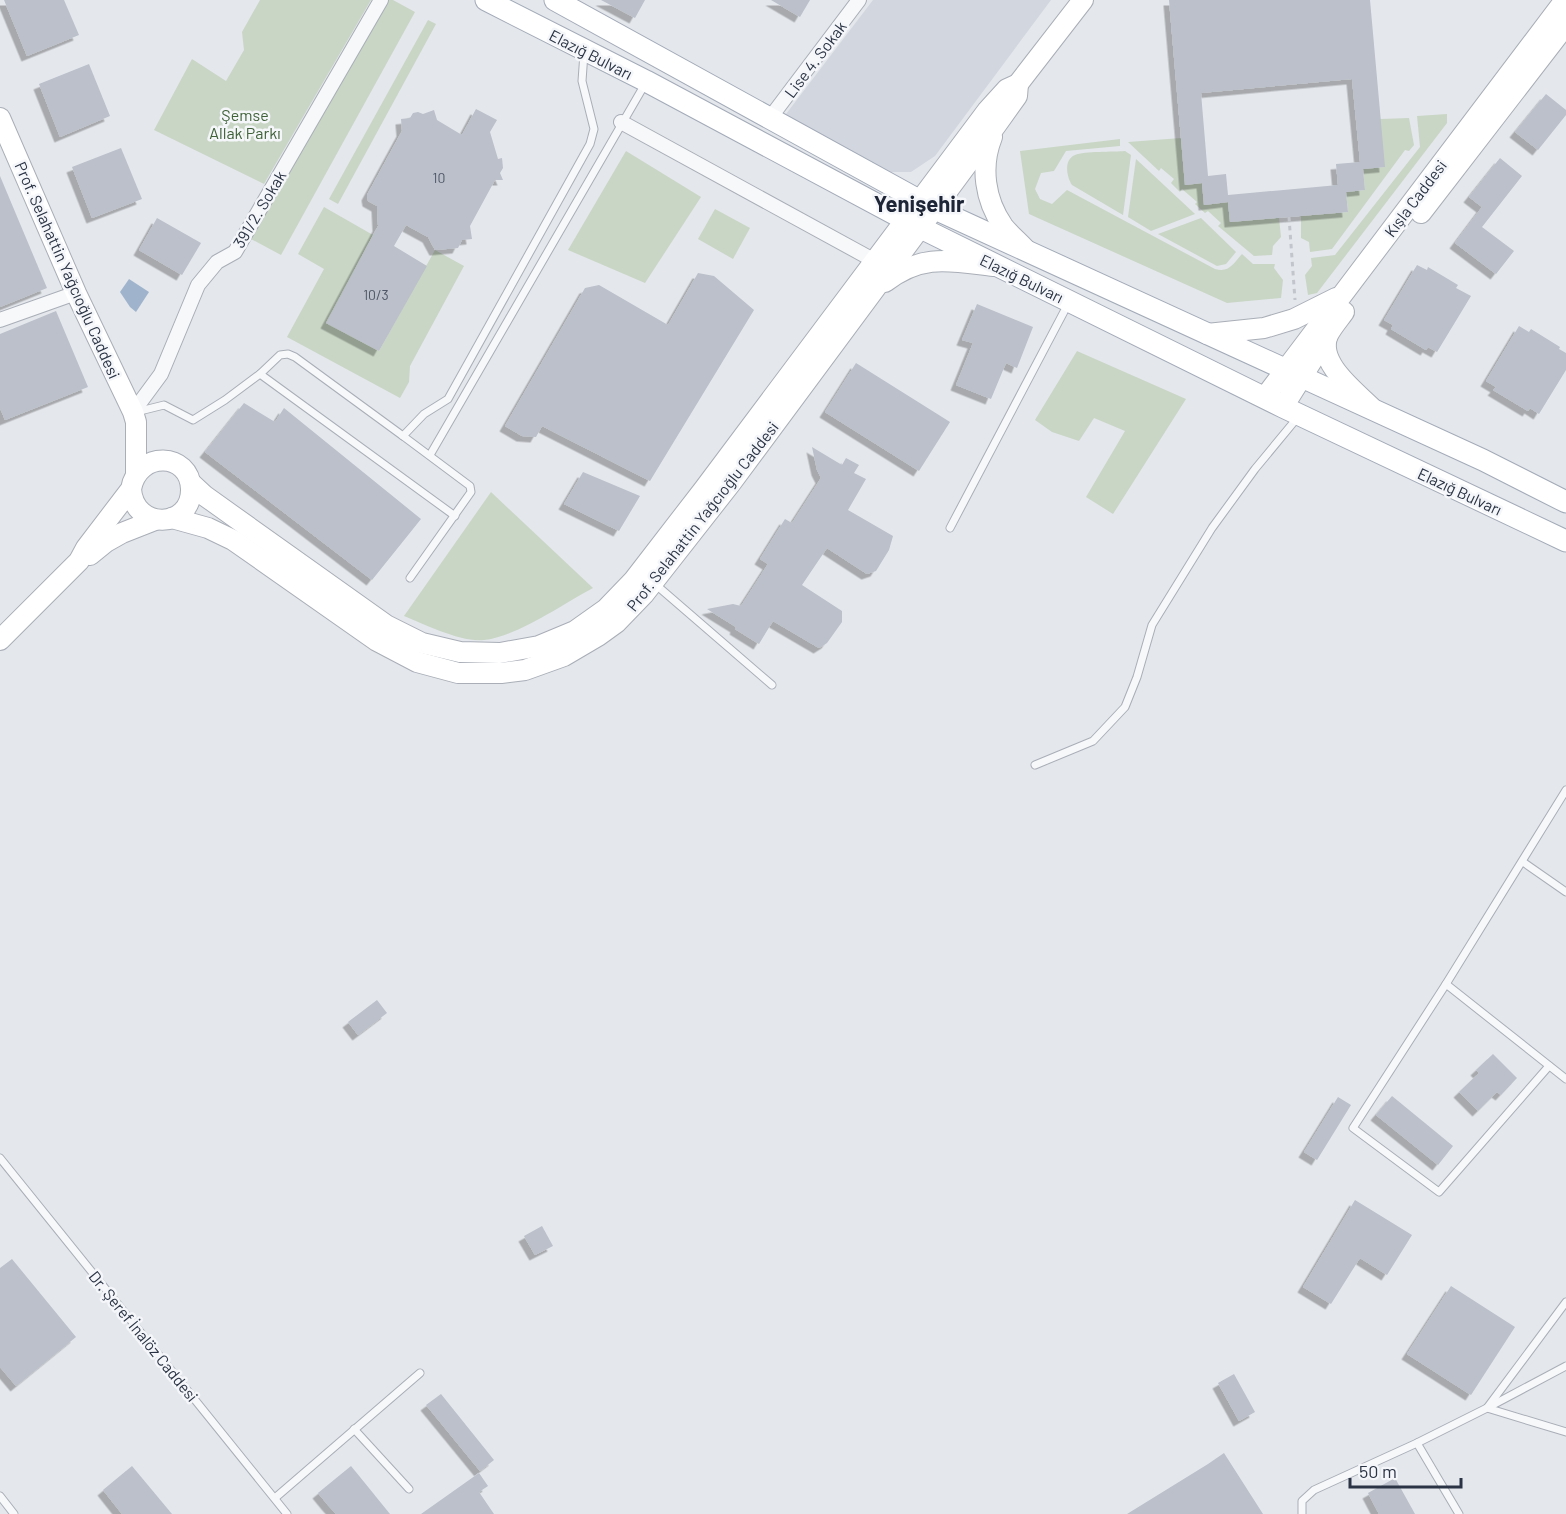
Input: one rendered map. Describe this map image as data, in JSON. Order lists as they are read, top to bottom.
{
  "streets": {
    "main road": ["Elazığ Bulvarı"],
    "street": [
      "Lise 4. Sokak",
      "Kışla Caddesi",
      "391/2. Sokak",
      "Prof. Selahattin Yağcıoğlu Caddesi"
    ],
    "lane": ["Dr. Şeref İnalöz Caddesi"]
  },
  "crossings": [
    ["Elazığ Bulvarı", "Lise 4. Sokak"],
    ["Elazığ Bulvarı", "Kışla Caddesi"],
    ["Elazığ Bulvarı", "Prof. Selahattin Yağcıoğlu Caddesi"],
    ["391/2. Sokak", "Prof. Selahattin Yağcıoğlu Caddesi"]
  ],
  "districts": ["Yenişehir"],
  "parks": ["Şemse Allak Parkı"],
  "house_numbers": ["10", "10/3"],
  "scale_bar": "50 m"
}
